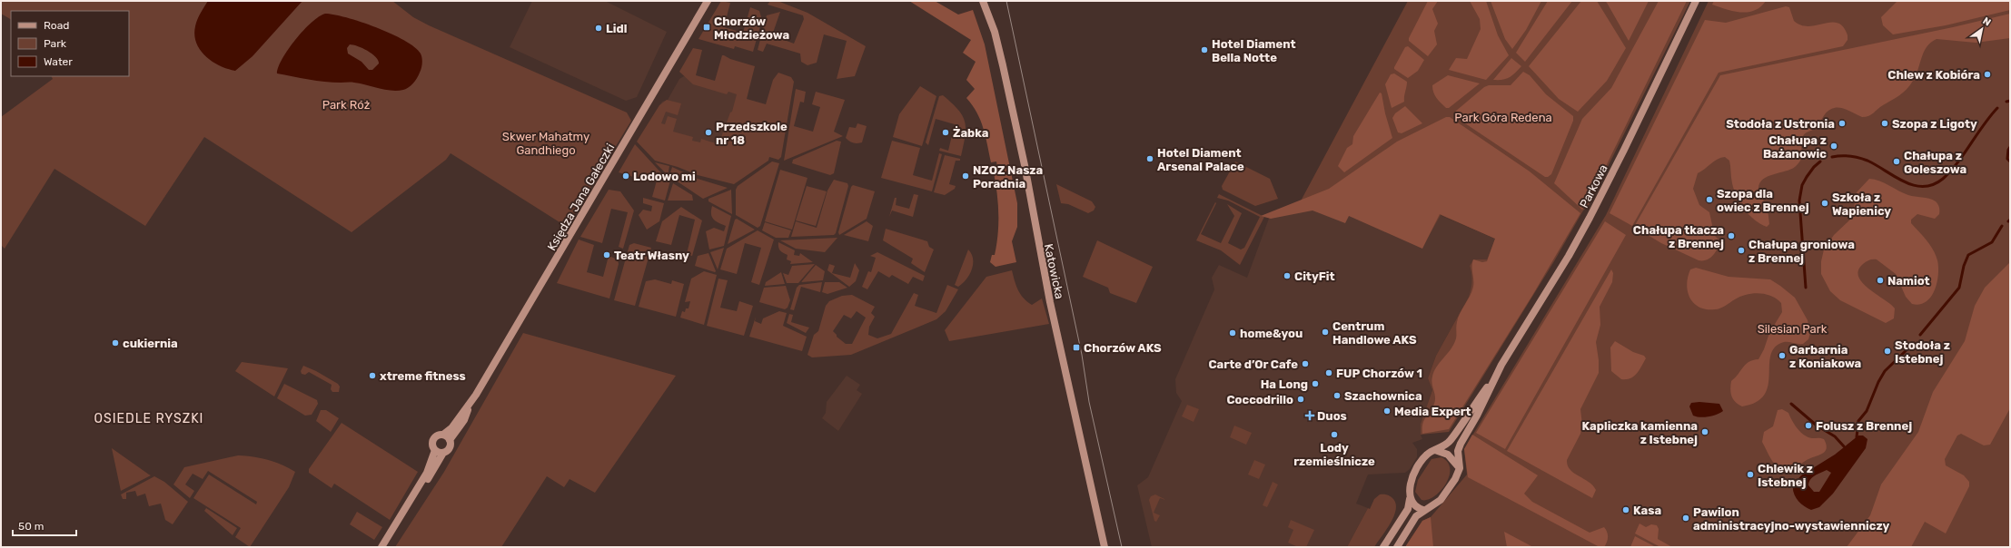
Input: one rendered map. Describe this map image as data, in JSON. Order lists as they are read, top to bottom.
{
  "streets": {
    "street": ["Parkowa", "Księdza Jana Gałeczki", "Katowicka"]
  },
  "districts": ["OSIEDLE RYSZKI"],
  "parks": [
    "Park Róż",
    "Park Góra Redena",
    "Skwer Mahatmy Gandhiego",
    "Silesian Park"
  ],
  "places": {
    "transit": ["Chorzów Młodzieżowa", "Chorzów AKS"],
    "other": [
      "Lidl",
      "Hotel Diament Bella Notte",
      "Chlew z Kobióra",
      "Stodoła z Ustronia",
      "Szopa z Ligoty",
      "Przedszkole nr 18",
      "Żabka",
      "Chałupa z Bażanowic",
      "Hotel Diament Arsenal Palace",
      "Chałupa z Goleszowa",
      "Lodowo mi",
      "NZOZ Nasza Poradnia",
      "Szopa dla owiec z Brennej",
      "Szkoła z Wapienicy",
      "Chałupa tkacza z Brennej",
      "Chałupa groniowa z Brennej",
      "Teatr Własny",
      "CityFit",
      "Namiot",
      "Centrum Handlowe AKS",
      "home&you",
      "cukiernia",
      "Stodoła z Istebnej",
      "Garbarnia z Koniakowa",
      "Carte d’Or Cafe",
      "FUP Chorzów 1",
      "xtreme fitness",
      "Ha Long",
      "Szachownica",
      "Coccodrillo",
      "Media Expert",
      "Folusz z Brennej",
      "Kapliczka kamienna z Istebnej",
      "Lody rzemieślnicze",
      "Chlewik z Istebnej",
      "Kasa",
      "Pawilon administracyjno-wystawienniczy"
    ],
    "health": ["Duos"]
  },
  "legend": ["Road", "Park", "Water"],
  "scale_bar": "50 m",
  "north": "top right"
}
